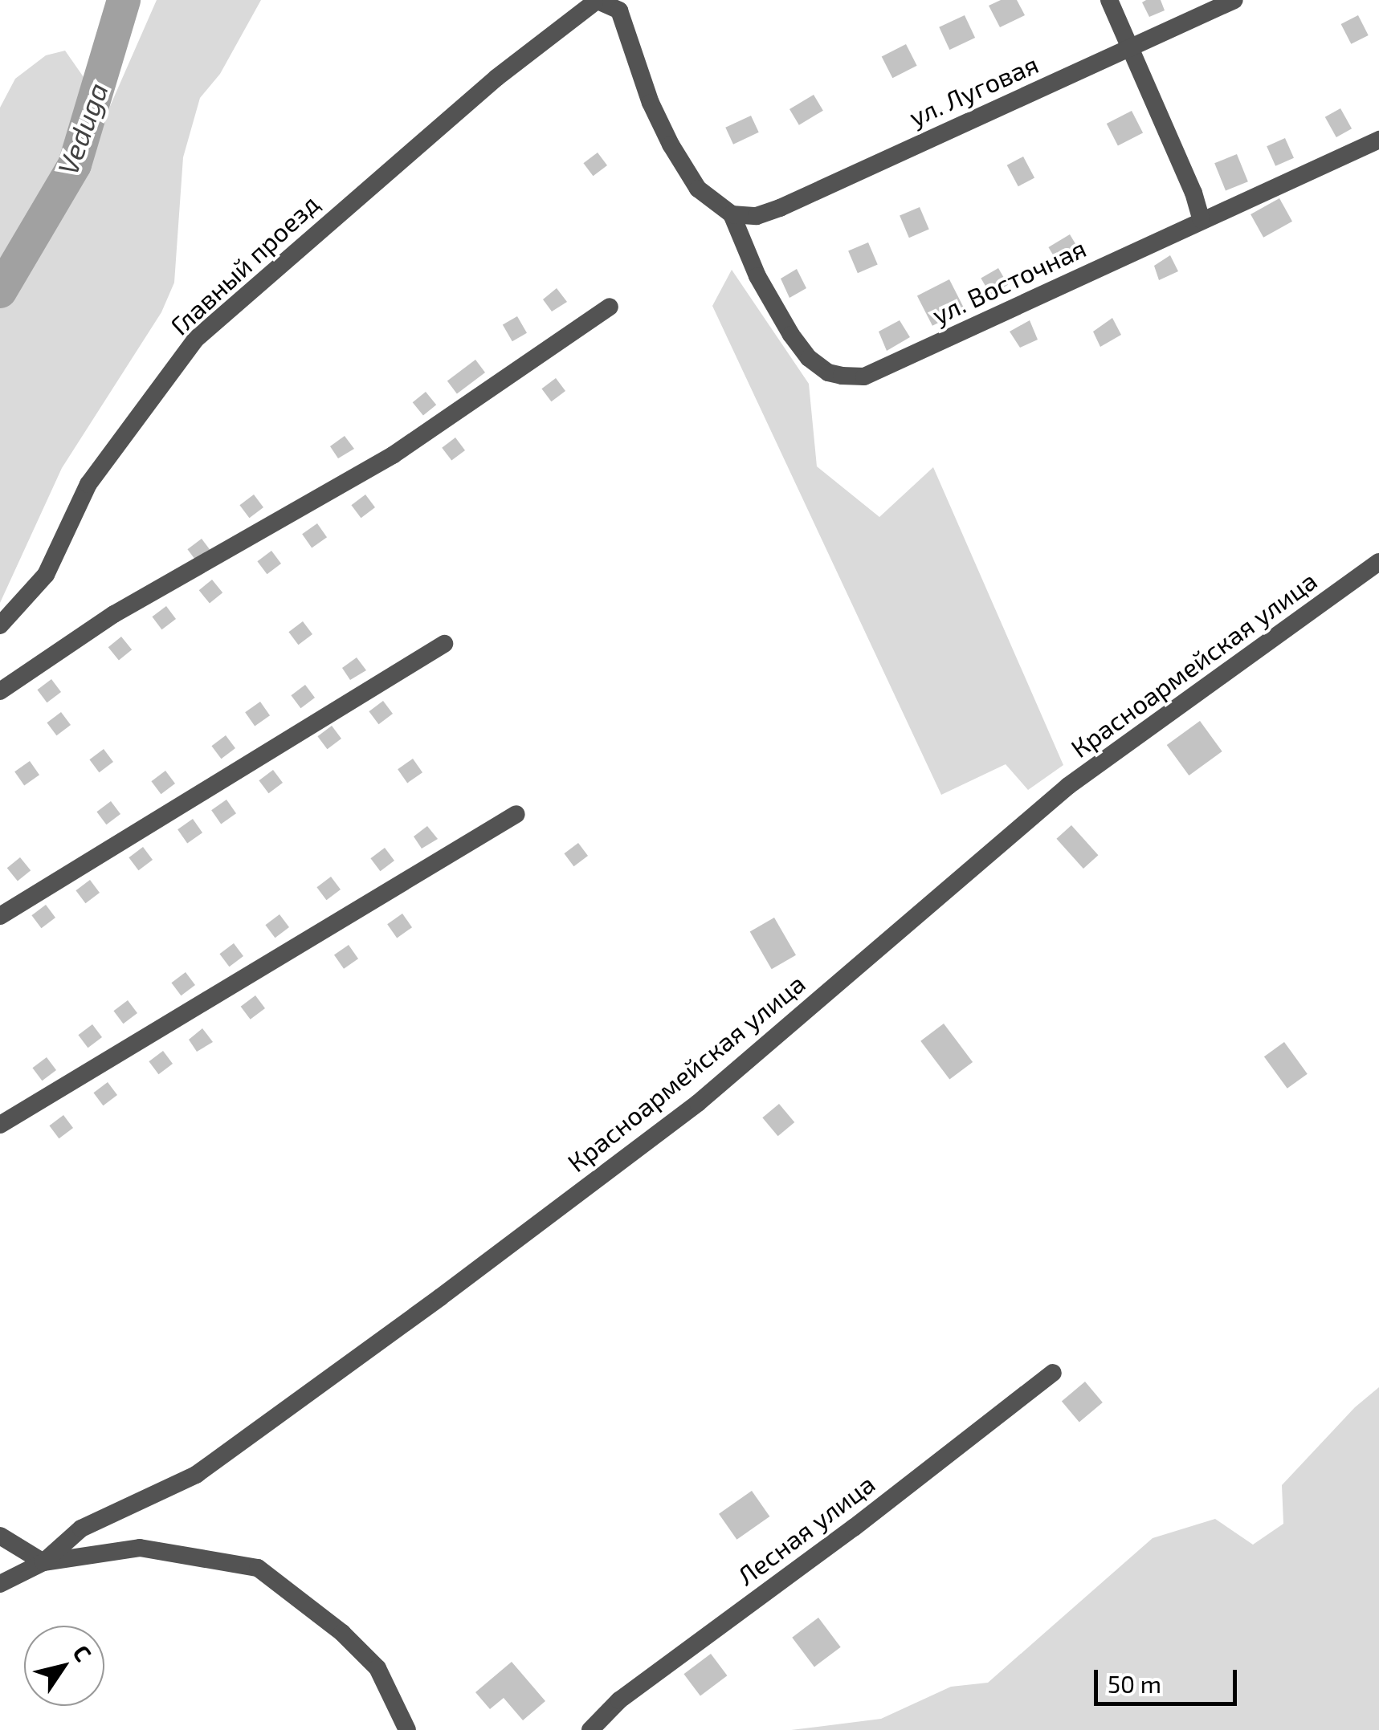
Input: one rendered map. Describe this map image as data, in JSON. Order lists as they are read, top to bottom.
{
  "streets": {
    "street": [
      "ул. Луговая",
      "Главный проезд",
      "ул. Восточная",
      "Красноармейская улица",
      "Лесная улица"
    ]
  },
  "crossings": [
    ["ул. Луговая", "ул. Восточная"]
  ],
  "water": ["Veduga"],
  "scale_bar": "50 m",
  "north": "top right"
}
